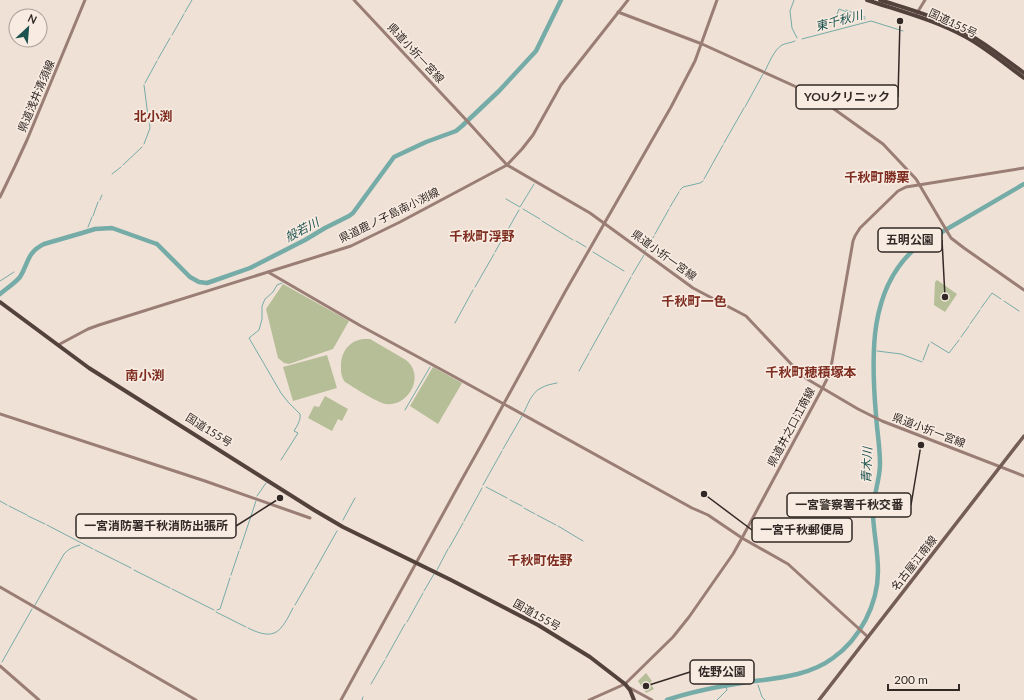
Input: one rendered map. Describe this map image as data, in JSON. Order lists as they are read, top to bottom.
{
  "streets": {
    "highway": ["国道155号"],
    "main road": ["名古屋江南線"],
    "street": [
      "県道小折一宮線",
      "県道浅井清須線",
      "県道鹿ノ子島南小渕線",
      "県道井之口江南線"
    ]
  },
  "crossings": [
    ["国道155号", "県道鹿ノ子島南小渕線"],
    ["国道155号", "県道井之口江南線"],
    ["県道小折一宮線", "県道鹿ノ子島南小渕線"],
    ["県道小折一宮線", "県道井之口江南線"],
    ["県道小折一宮線", "名古屋江南線"]
  ],
  "districts": [
    "北小渕",
    "千秋町勝栗",
    "千秋町浮野",
    "千秋町一色",
    "千秋町穂積塚本",
    "南小渕",
    "千秋町佐野"
  ],
  "water": ["東千秋川", "般若川", "青木川"],
  "places": [
    "YOUクリニック",
    "五明公園",
    "一宮警察署千秋交番",
    "一宮千秋郵便局",
    "一宮消防署千秋消防出張所",
    "佐野公園"
  ],
  "scale_bar": "200 m",
  "north": "top right"
}
